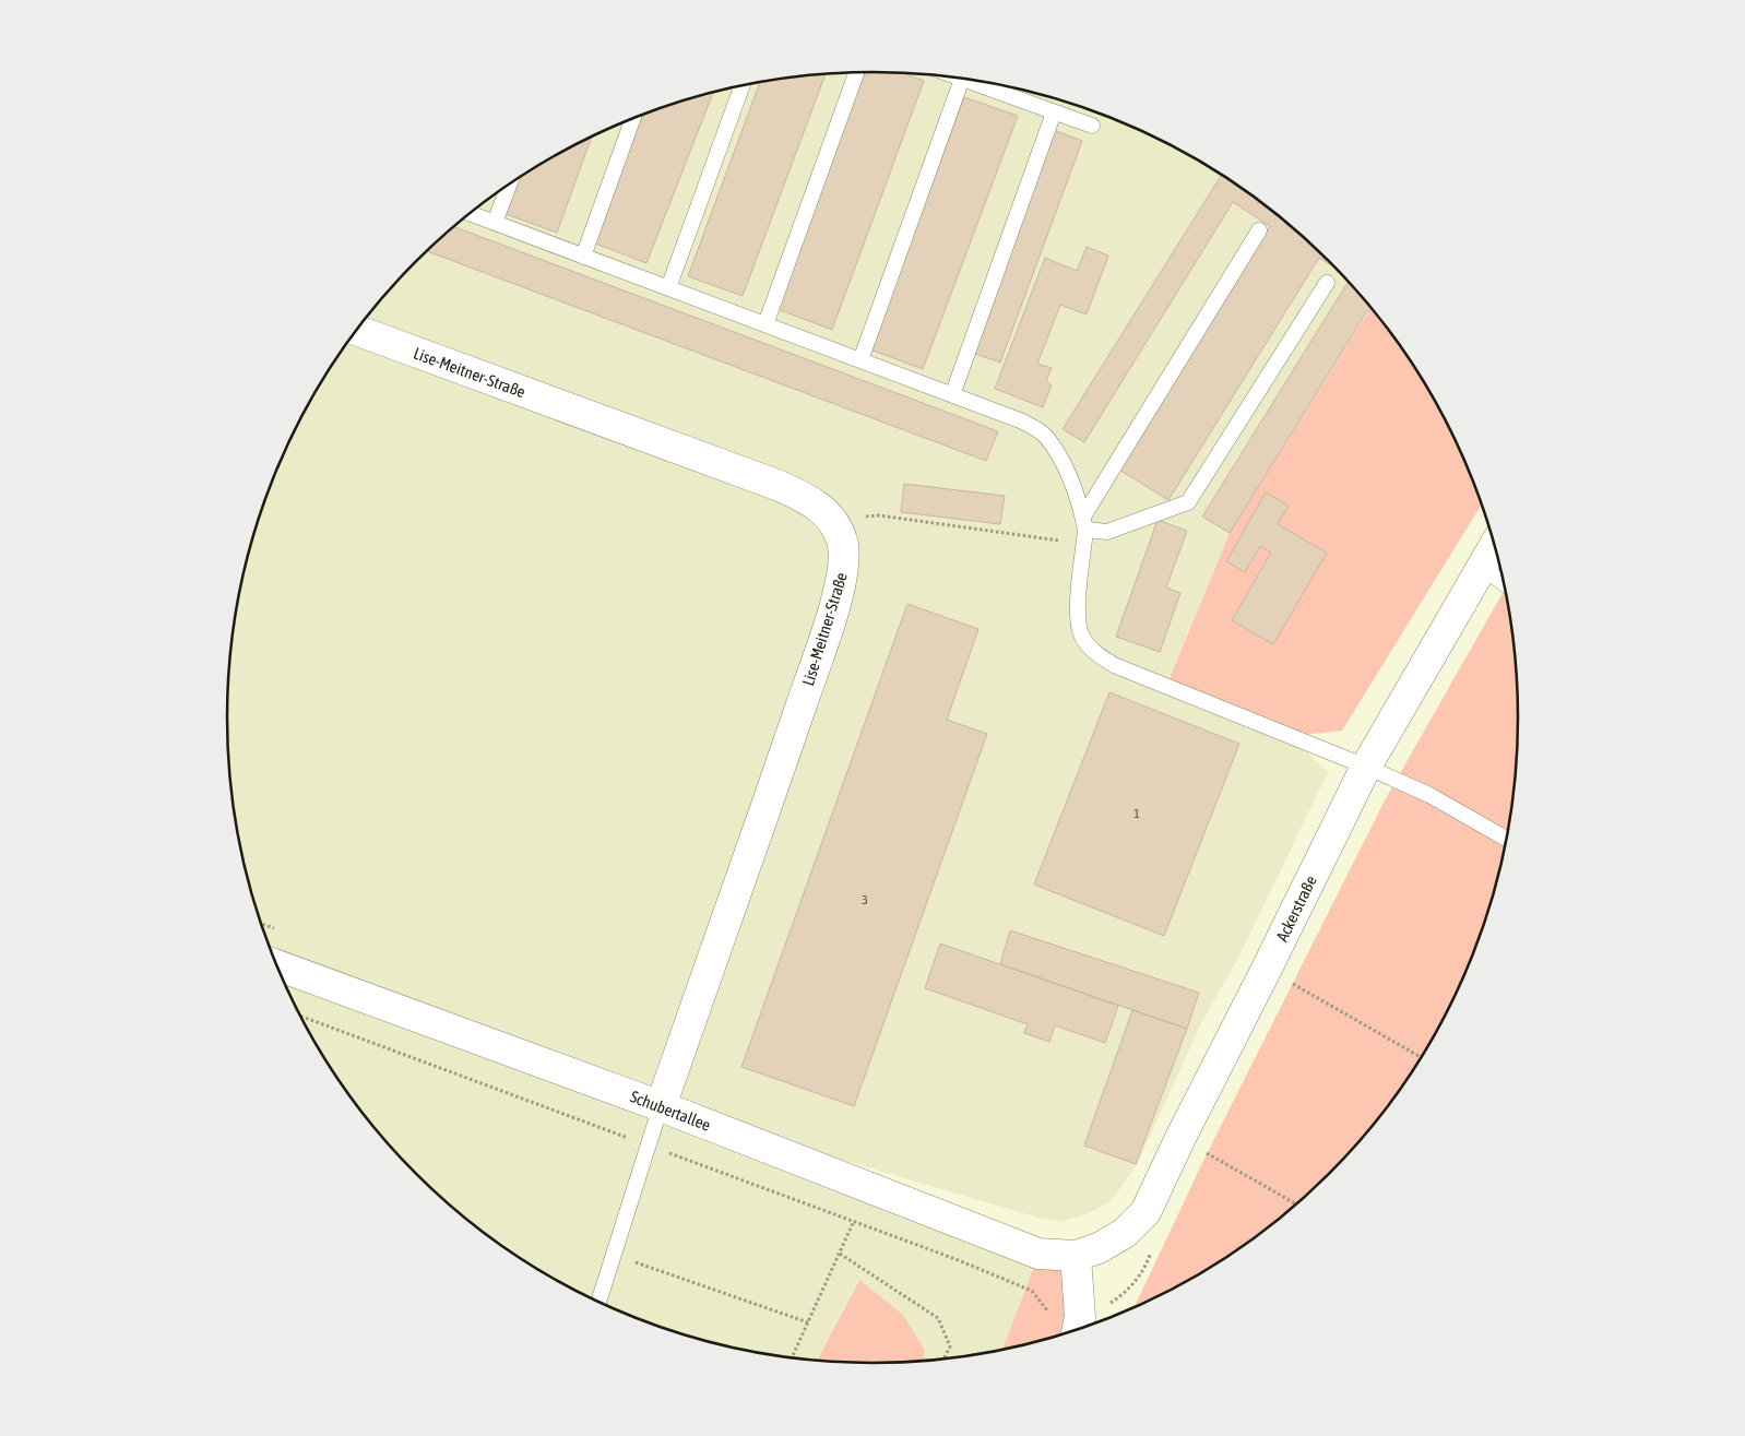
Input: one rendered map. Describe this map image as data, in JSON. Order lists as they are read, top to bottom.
{
  "streets": {
    "street": ["Lise-Meitner-Straße", "Ackerstraße", "Schubertallee"]
  },
  "crossings": [
    ["Lise-Meitner-Straße", "Schubertallee"],
    ["Ackerstraße", "Schubertallee"]
  ],
  "house_numbers": ["1", "3"]
}
